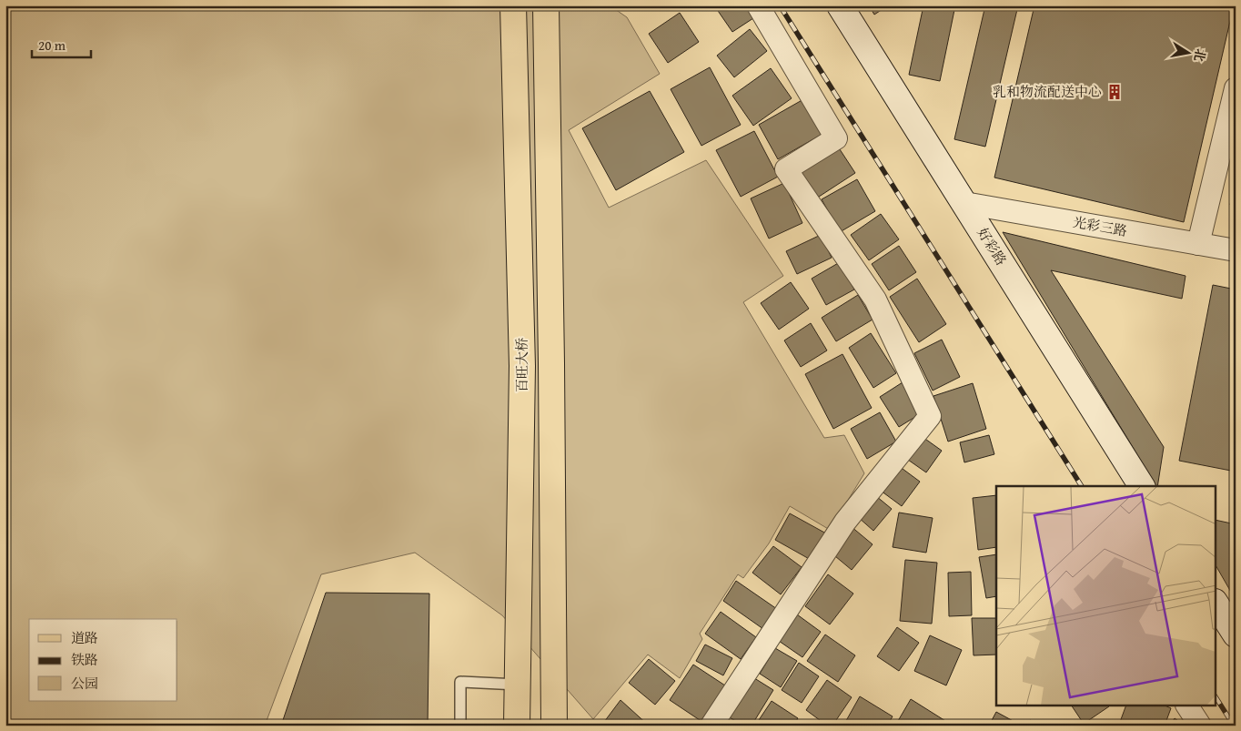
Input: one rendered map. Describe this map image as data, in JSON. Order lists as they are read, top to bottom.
{
  "streets": {
    "main road": ["百旺大桥"],
    "street": ["光彩三路", "好彩路"]
  },
  "crossings": [
    ["光彩三路", "好彩路"]
  ],
  "places": {
    "building": ["乳和物流配送中心"]
  },
  "legend": ["道路", "铁路", "公园"],
  "scale_bar": "20 m",
  "north": "right"
}
